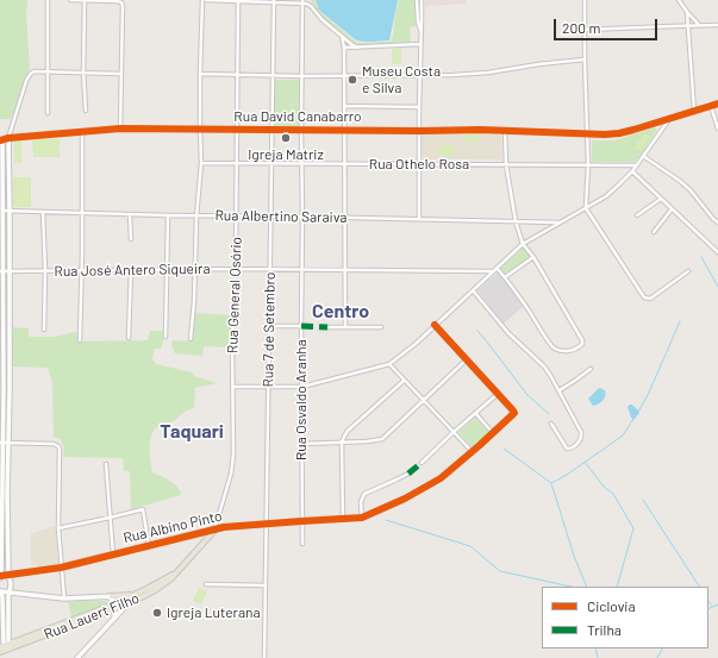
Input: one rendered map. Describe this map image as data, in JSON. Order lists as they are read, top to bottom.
{
  "streets": {
    "main road": ["Rua Lauert Filho"],
    "street": [
      "Rua David Canabarro",
      "Rua Othelo Rosa",
      "Rua Albertino Saraiva",
      "Rua José Antero Siqueira",
      "Rua General Osório",
      "Rua 7 de Setembro",
      "Rua Osvaldo Aranha",
      "Rua Albino Pinto"
    ]
  },
  "crossings": [
    ["Rua David Canabarro", "Rua General Osório"],
    ["Rua David Canabarro", "Rua 7 de Setembro"],
    ["Rua David Canabarro", "Rua Osvaldo Aranha"],
    ["Rua Othelo Rosa", "Rua General Osório"],
    ["Rua Othelo Rosa", "Rua 7 de Setembro"],
    ["Rua Othelo Rosa", "Rua Osvaldo Aranha"],
    ["Rua Albertino Saraiva", "Rua General Osório"],
    ["Rua Albertino Saraiva", "Rua 7 de Setembro"],
    ["Rua Albertino Saraiva", "Rua Osvaldo Aranha"],
    ["Rua José Antero Siqueira", "Rua General Osório"],
    ["Rua José Antero Siqueira", "Rua 7 de Setembro"],
    ["Rua José Antero Siqueira", "Rua Osvaldo Aranha"],
    ["Rua General Osório", "Rua Albino Pinto"],
    ["Rua General Osório", "Rua Lauert Filho"],
    ["Rua 7 de Setembro", "Rua Albino Pinto"],
    ["Rua Osvaldo Aranha", "Rua Albino Pinto"],
    ["Rua Albino Pinto", "Rua Lauert Filho"]
  ],
  "districts": ["Centro", "Taquari"],
  "places": ["Museu Costa e Silva", "Igreja Matriz", "Igreja Luterana"],
  "legend": ["Ciclovia", "Trilha"],
  "scale_bar": "200 m"
}
